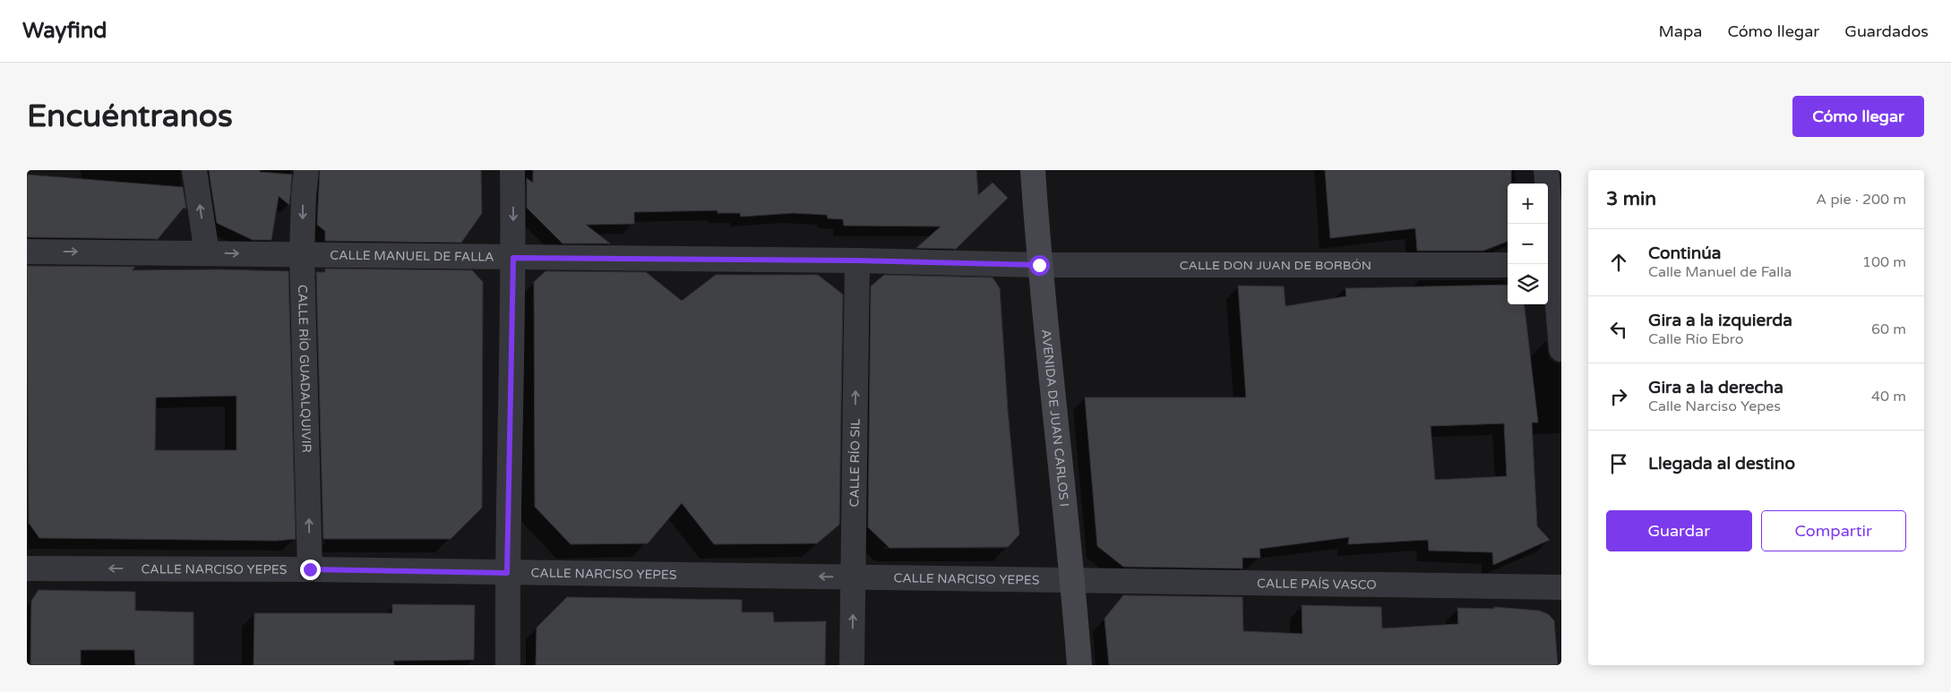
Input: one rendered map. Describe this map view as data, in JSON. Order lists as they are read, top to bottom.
{
  "streets": {
    "street": [
      "CALLE MANUEL DE FALLA",
      "CALLE DON JUAN DE BORBÓN",
      "CALLE RÍO GUADALQUIVIR",
      "AVENIDA DE JUAN CARLOS I",
      "CALLE RÍO SIL",
      "CALLE NARCISO YEPES",
      "CALLE PAÍS VASCO"
    ]
  },
  "crossings": [
    ["CALLE MANUEL DE FALLA", "CALLE DON JUAN DE BORBÓN"],
    ["CALLE MANUEL DE FALLA", "CALLE RÍO GUADALQUIVIR"],
    ["CALLE MANUEL DE FALLA", "AVENIDA DE JUAN CARLOS I"],
    ["CALLE MANUEL DE FALLA", "CALLE RÍO SIL"],
    ["CALLE DON JUAN DE BORBÓN", "AVENIDA DE JUAN CARLOS I"],
    ["CALLE RÍO GUADALQUIVIR", "CALLE NARCISO YEPES"],
    ["AVENIDA DE JUAN CARLOS I", "CALLE NARCISO YEPES"],
    ["AVENIDA DE JUAN CARLOS I", "CALLE PAÍS VASCO"],
    ["CALLE RÍO SIL", "CALLE NARCISO YEPES"],
    ["CALLE NARCISO YEPES", "CALLE PAÍS VASCO"]
  ],
  "one_way": ["CALLE RÍO SIL", "CALLE NARCISO YEPES"],
  "page": {
    "header": "Wayfind",
    "nav": ["Mapa", "Cómo llegar", "Guardados"],
    "buttons": [
      "Cómo llegar",
      ["Guardar", "Compartir"]
    ],
    "title": "Encuéntranos",
    "heading": ["3 min", "A pie · 200 m"],
    "map_buttons": ["+", "−"],
    "list": [
      ["Continúa", "Calle Manuel de Falla", "100 m"],
      ["Gira a la izquierda", "Calle Río Ebro", "60 m"],
      ["Gira a la derecha", "Calle Narciso Yepes", "40 m"],
      "Llegada al destino"
    ]
  }
}
